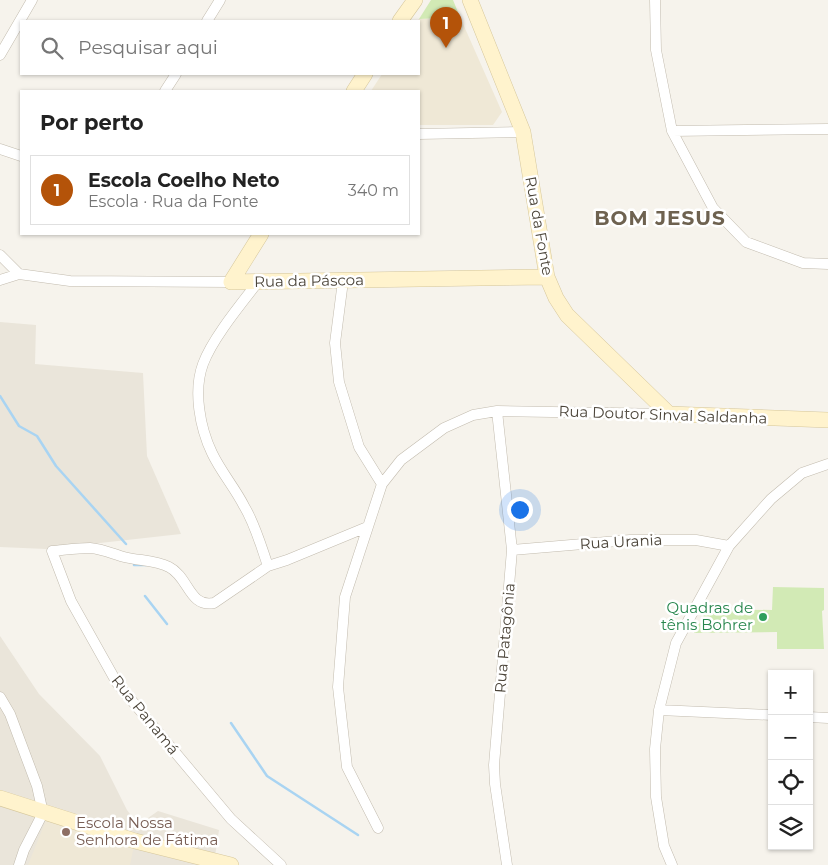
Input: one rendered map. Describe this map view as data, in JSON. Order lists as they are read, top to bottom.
{
  "streets": {
    "street": [
      "Rua da Fonte",
      "Rua da Páscoa",
      "Rua Doutor Sinval Saldanha",
      "Rua Urania",
      "Rua Patagônia",
      "Rua Panamá"
    ]
  },
  "crossings": [
    ["Rua da Fonte", "Rua da Páscoa"],
    ["Rua da Fonte", "Rua Doutor Sinval Saldanha"],
    ["Rua Doutor Sinval Saldanha", "Rua Patagônia"],
    ["Rua Urania", "Rua Patagônia"]
  ],
  "districts": ["BOM JESUS"],
  "places": ["Quadras de tênis Bohrer", "Escola Nossa Senhora de Fátima"],
  "page": {
    "pins": "1",
    "search": "Pesquisar aqui",
    "heading": "Por perto",
    "list": [
      {
        "mark": "1",
        "name": "Escola Coelho Neto",
        "note": "Escola · Rua da Fonte",
        "value": "340 m"
      }
    ],
    "map_buttons": ["+", "−"]
  }
}
